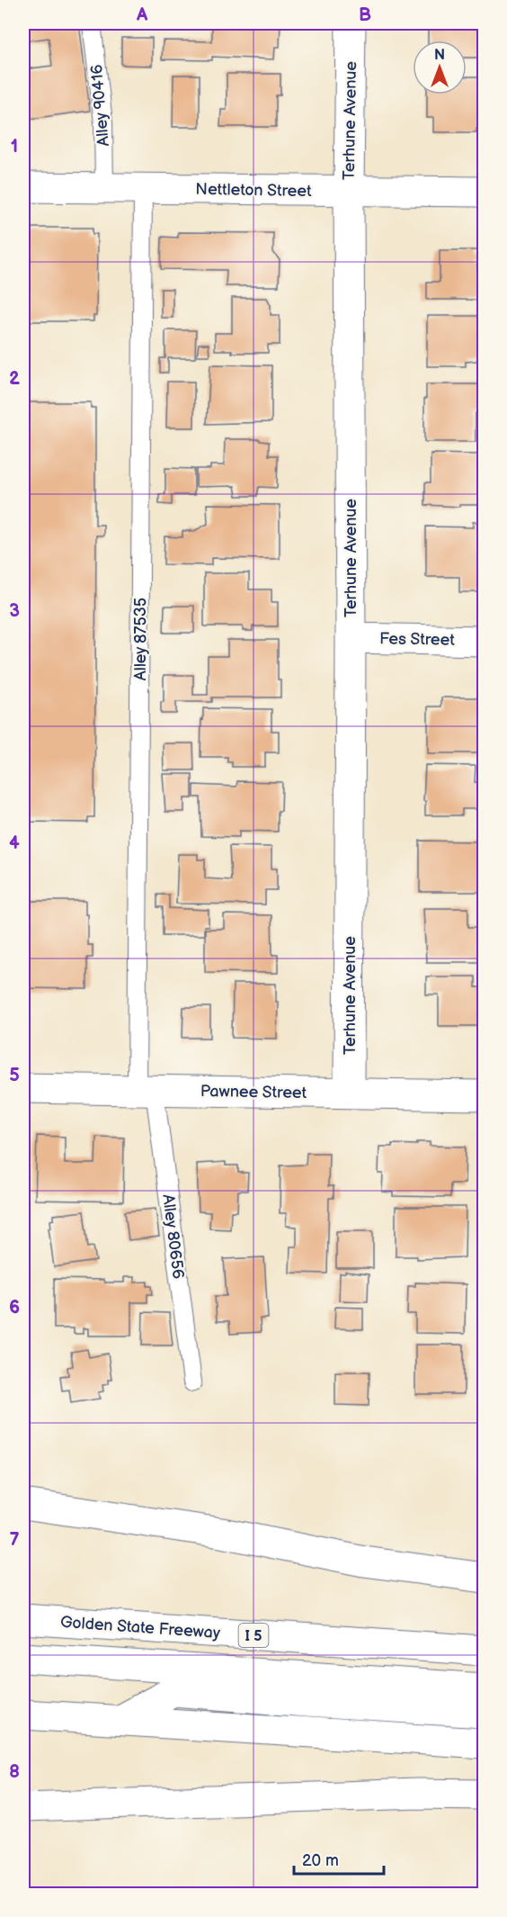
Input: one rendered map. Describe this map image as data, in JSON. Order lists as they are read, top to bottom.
{
  "streets": {
    "main road": [
      "Terhune Avenue",
      "Nettleton Street",
      "Fes Street",
      "Pawnee Street",
      "Golden State Freeway",
      "I 5"
    ],
    "lane": ["Alley 90416", "Alley 87535", "Alley 80656"]
  },
  "crossings": [
    ["Alley 90416", "Nettleton Street"],
    ["Terhune Avenue", "Nettleton Street"],
    ["Terhune Avenue", "Fes Street"],
    ["Terhune Avenue", "Pawnee Street"],
    ["Nettleton Street", "Alley 87535"],
    ["Alley 87535", "Pawnee Street"],
    ["Alley 87535", "Alley 80656"],
    ["Pawnee Street", "Alley 80656"]
  ],
  "scale_bar": "20 m",
  "north": "top",
  "grid": {
    "columns": ["A", "B"],
    "rows": [
      "1",
      "2",
      "3",
      "4",
      "5",
      "6",
      "7",
      "8"
    ]
  }
}
